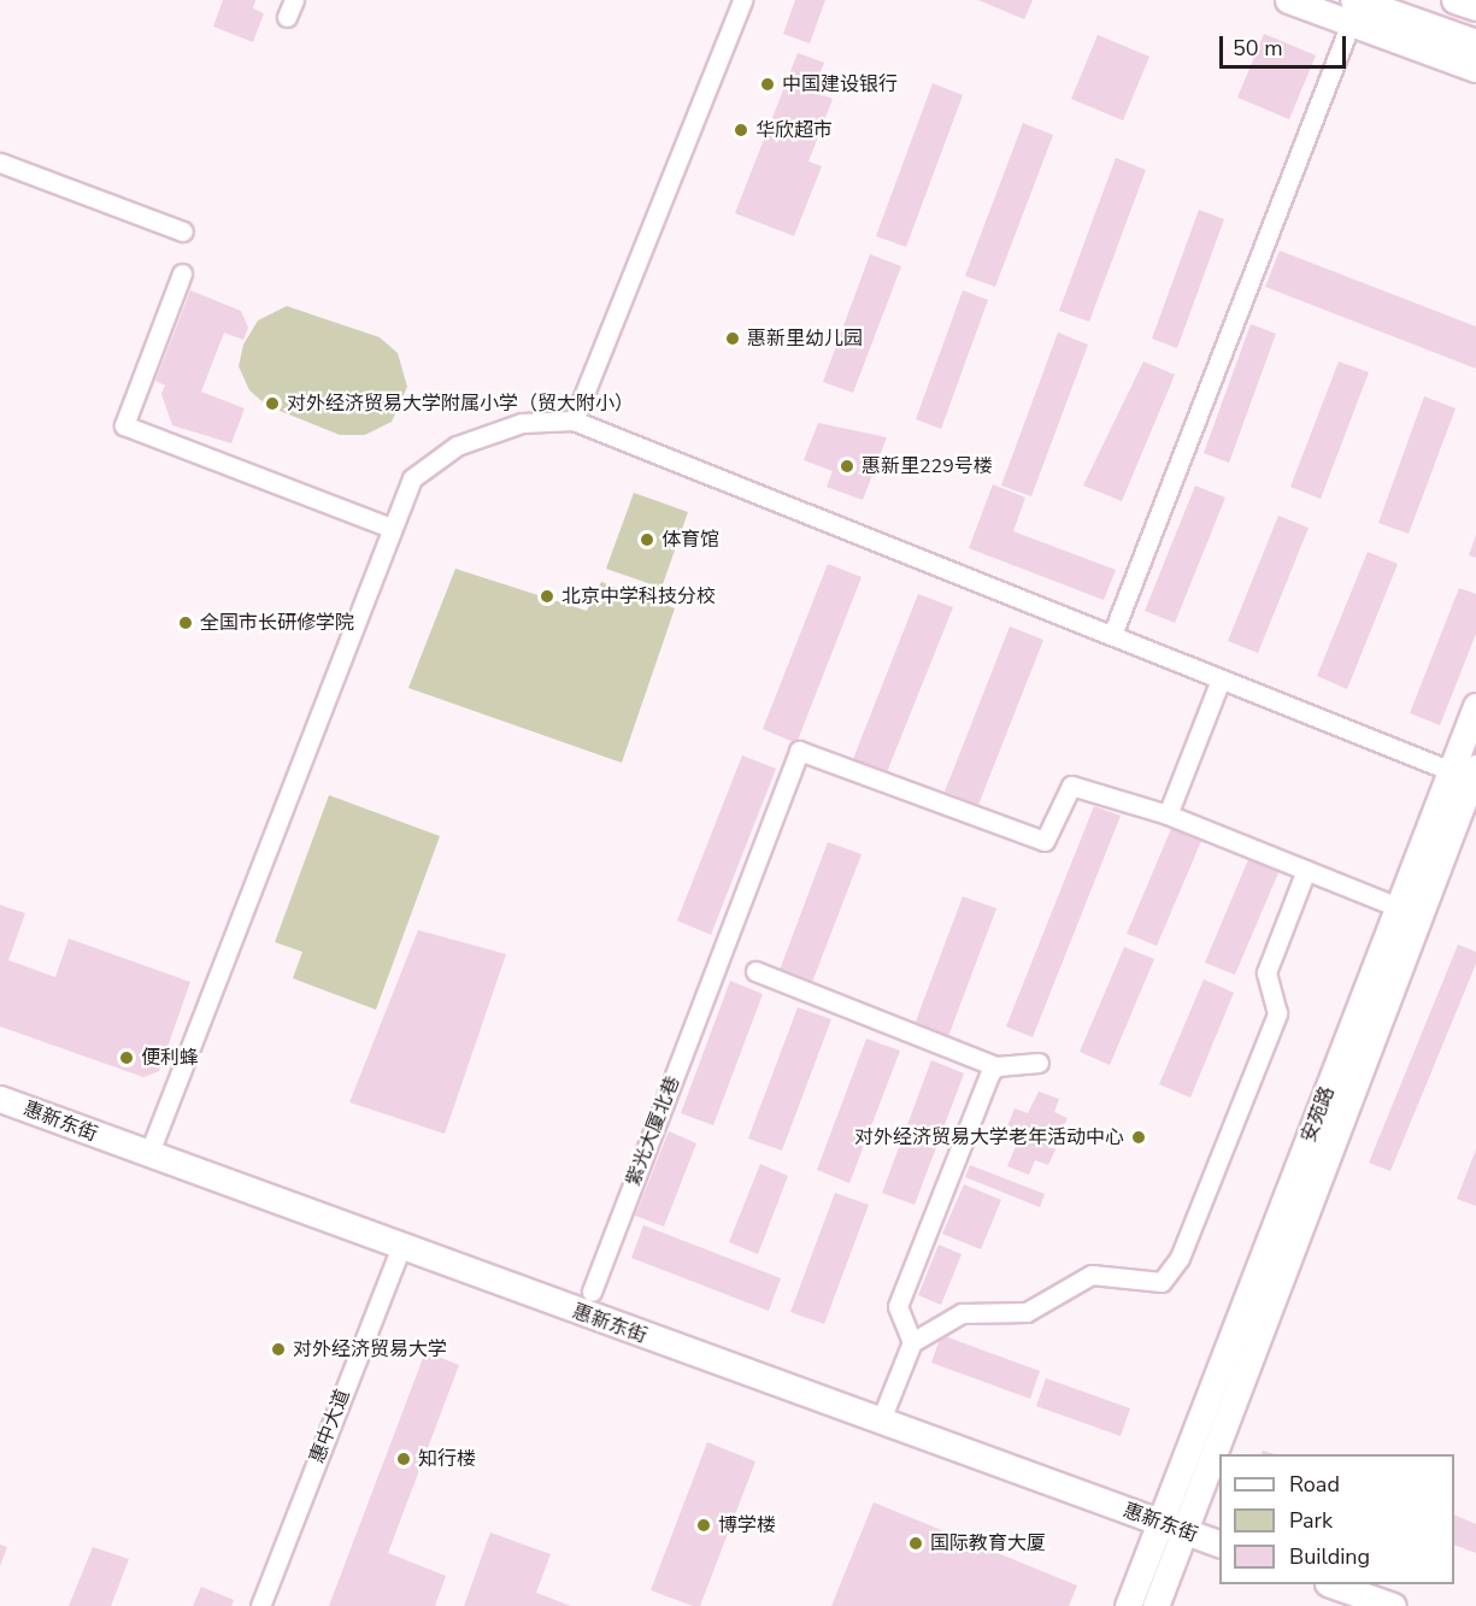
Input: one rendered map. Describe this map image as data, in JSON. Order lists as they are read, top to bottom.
{
  "streets": {
    "main road": ["安苑路", "惠新东街"],
    "street": ["紫光大厦北巷", "惠中大道"]
  },
  "crossings": [
    ["安苑路", "惠新东街"],
    ["惠新东街", "惠中大道"]
  ],
  "places": [
    "中国建设银行",
    "华欣超市",
    "惠新里幼儿园",
    "对外经济贸易大学附属小学（贸大附小）",
    "惠新里229号楼",
    "体育馆",
    "北京中学科技分校",
    "全国市长研修学院",
    "便利蜂",
    "对外经济贸易大学老年活动中心",
    "对外经济贸易大学",
    "知行楼",
    "博学楼",
    "国际教育大厦"
  ],
  "legend": ["Road", "Park", "Building"],
  "scale_bar": "50 m"
}
